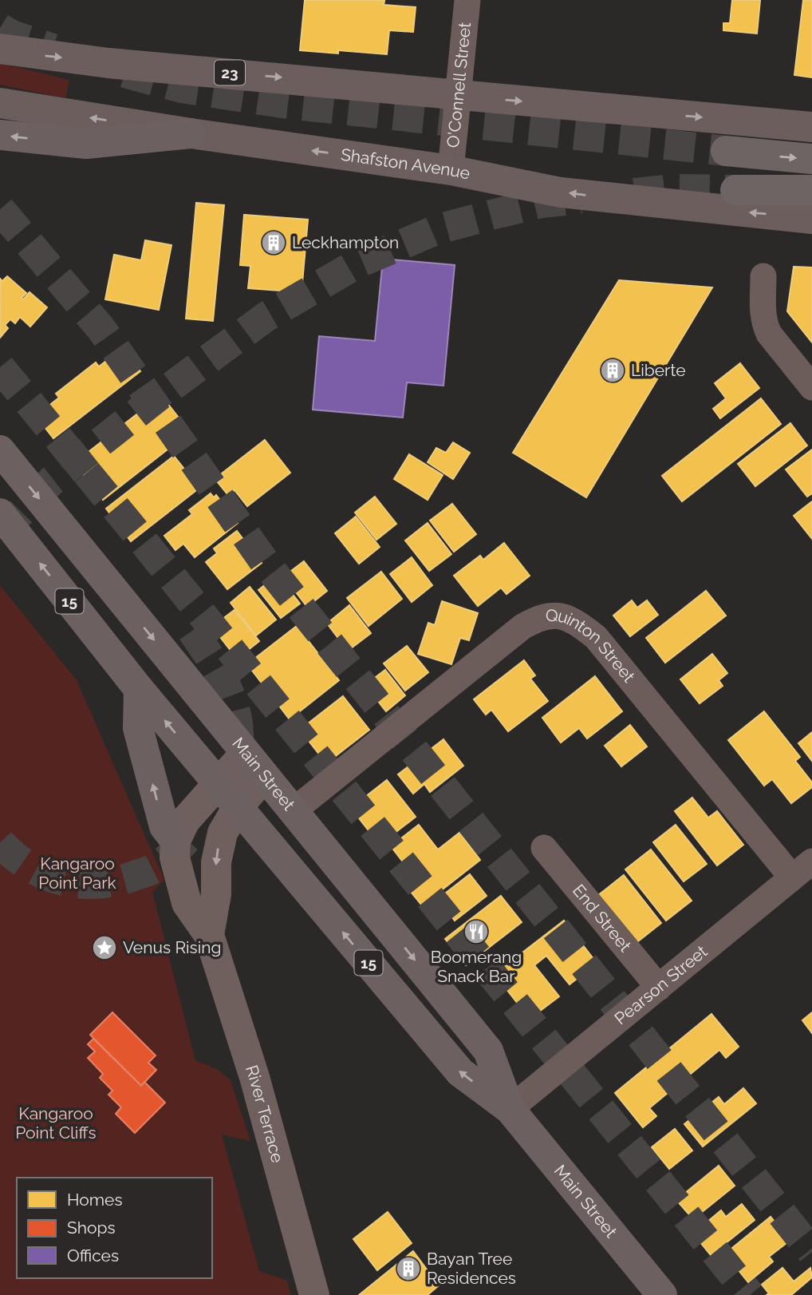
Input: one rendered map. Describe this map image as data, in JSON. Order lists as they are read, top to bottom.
{
  "streets": {
    "highway": ["15", "Main Street"],
    "main road": ["23", "Shafston Avenue", "River Terrace"],
    "street": [
      "O'Connell Street",
      "Quinton Street",
      "End Street",
      "Pearson Street"
    ]
  },
  "crossings": [
    ["23", "O'Connell Street"],
    ["O'Connell Street", "Shafston Avenue"],
    ["Quinton Street", "Main Street"],
    ["Quinton Street", "Pearson Street"],
    ["Main Street", "Pearson Street"],
    ["Main Street", "River Terrace"],
    ["End Street", "Pearson Street"]
  ],
  "parks": ["Kangaroo Point Park", "Kangaroo Point Cliffs"],
  "places": {
    "building": ["Leckhampton", "Liberte", "Bayan Tree Residences"],
    "restaurant": ["Boomerang Snack Bar"],
    "place": ["Venus Rising"]
  },
  "legend": ["Homes", "Shops", "Offices"]
}
